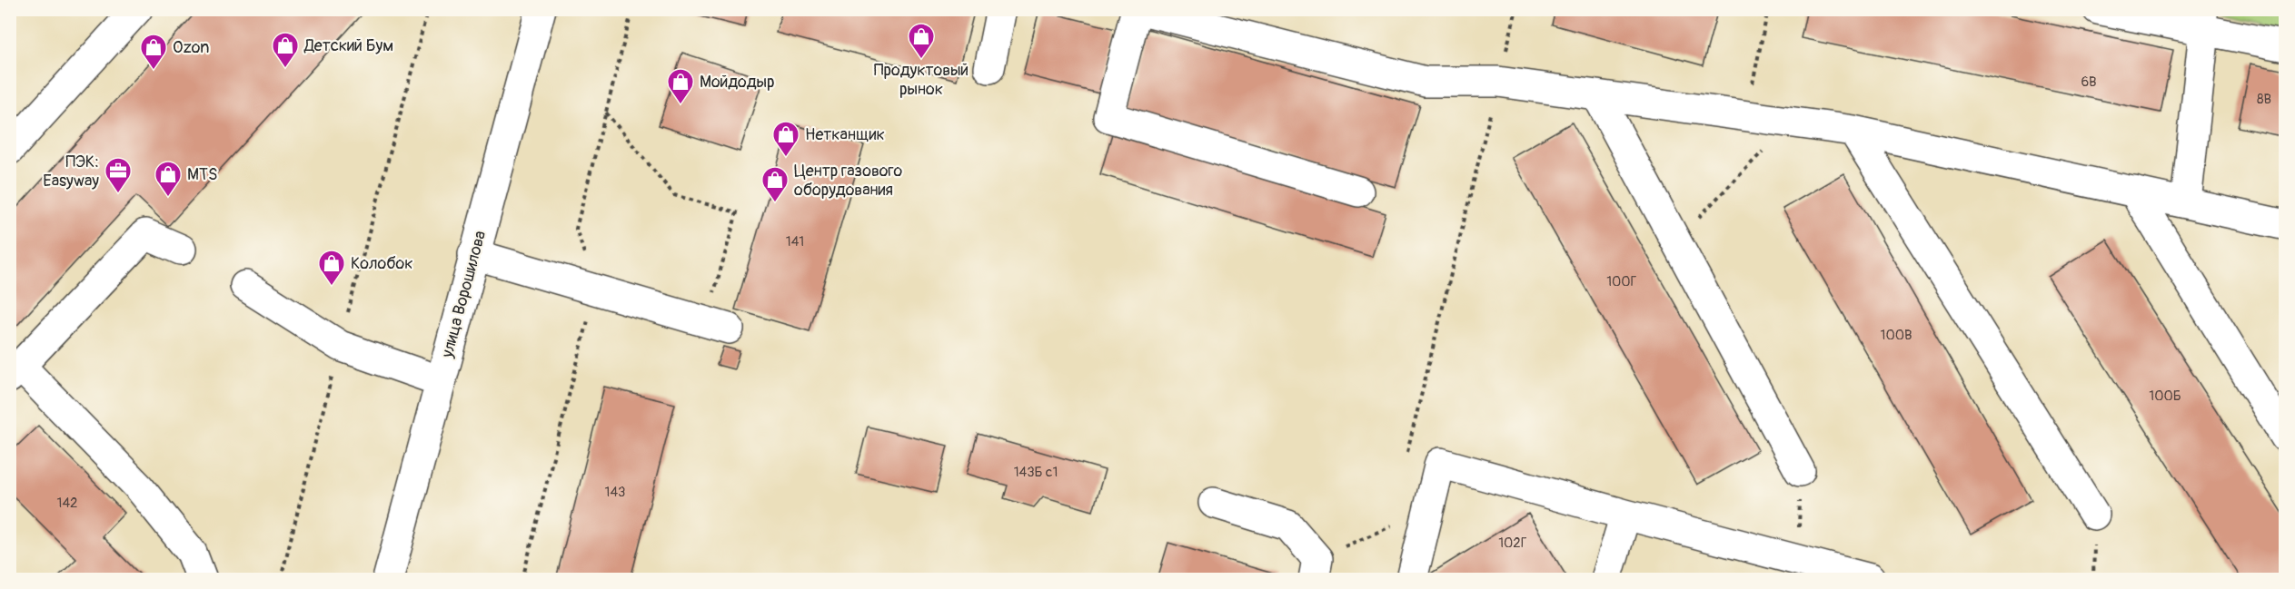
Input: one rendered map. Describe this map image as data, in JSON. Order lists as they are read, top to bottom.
{
  "streets": {
    "main road": ["улица Ворошилова"]
  },
  "places": {
    "shop": [
      "Продуктовый рынок",
      "Детский Бум",
      "Ozon",
      "Мойдодыр",
      "Нетканщик",
      "MTS",
      "Центр газового оборудования",
      "Колобок"
    ],
    "office": ["ПЭК: Easyway"]
  },
  "house_numbers": [
    "6В",
    "8В",
    "141",
    "100Г",
    "100В",
    "100Б",
    "143Б с1",
    "143",
    "142",
    "102Г"
  ]
}
